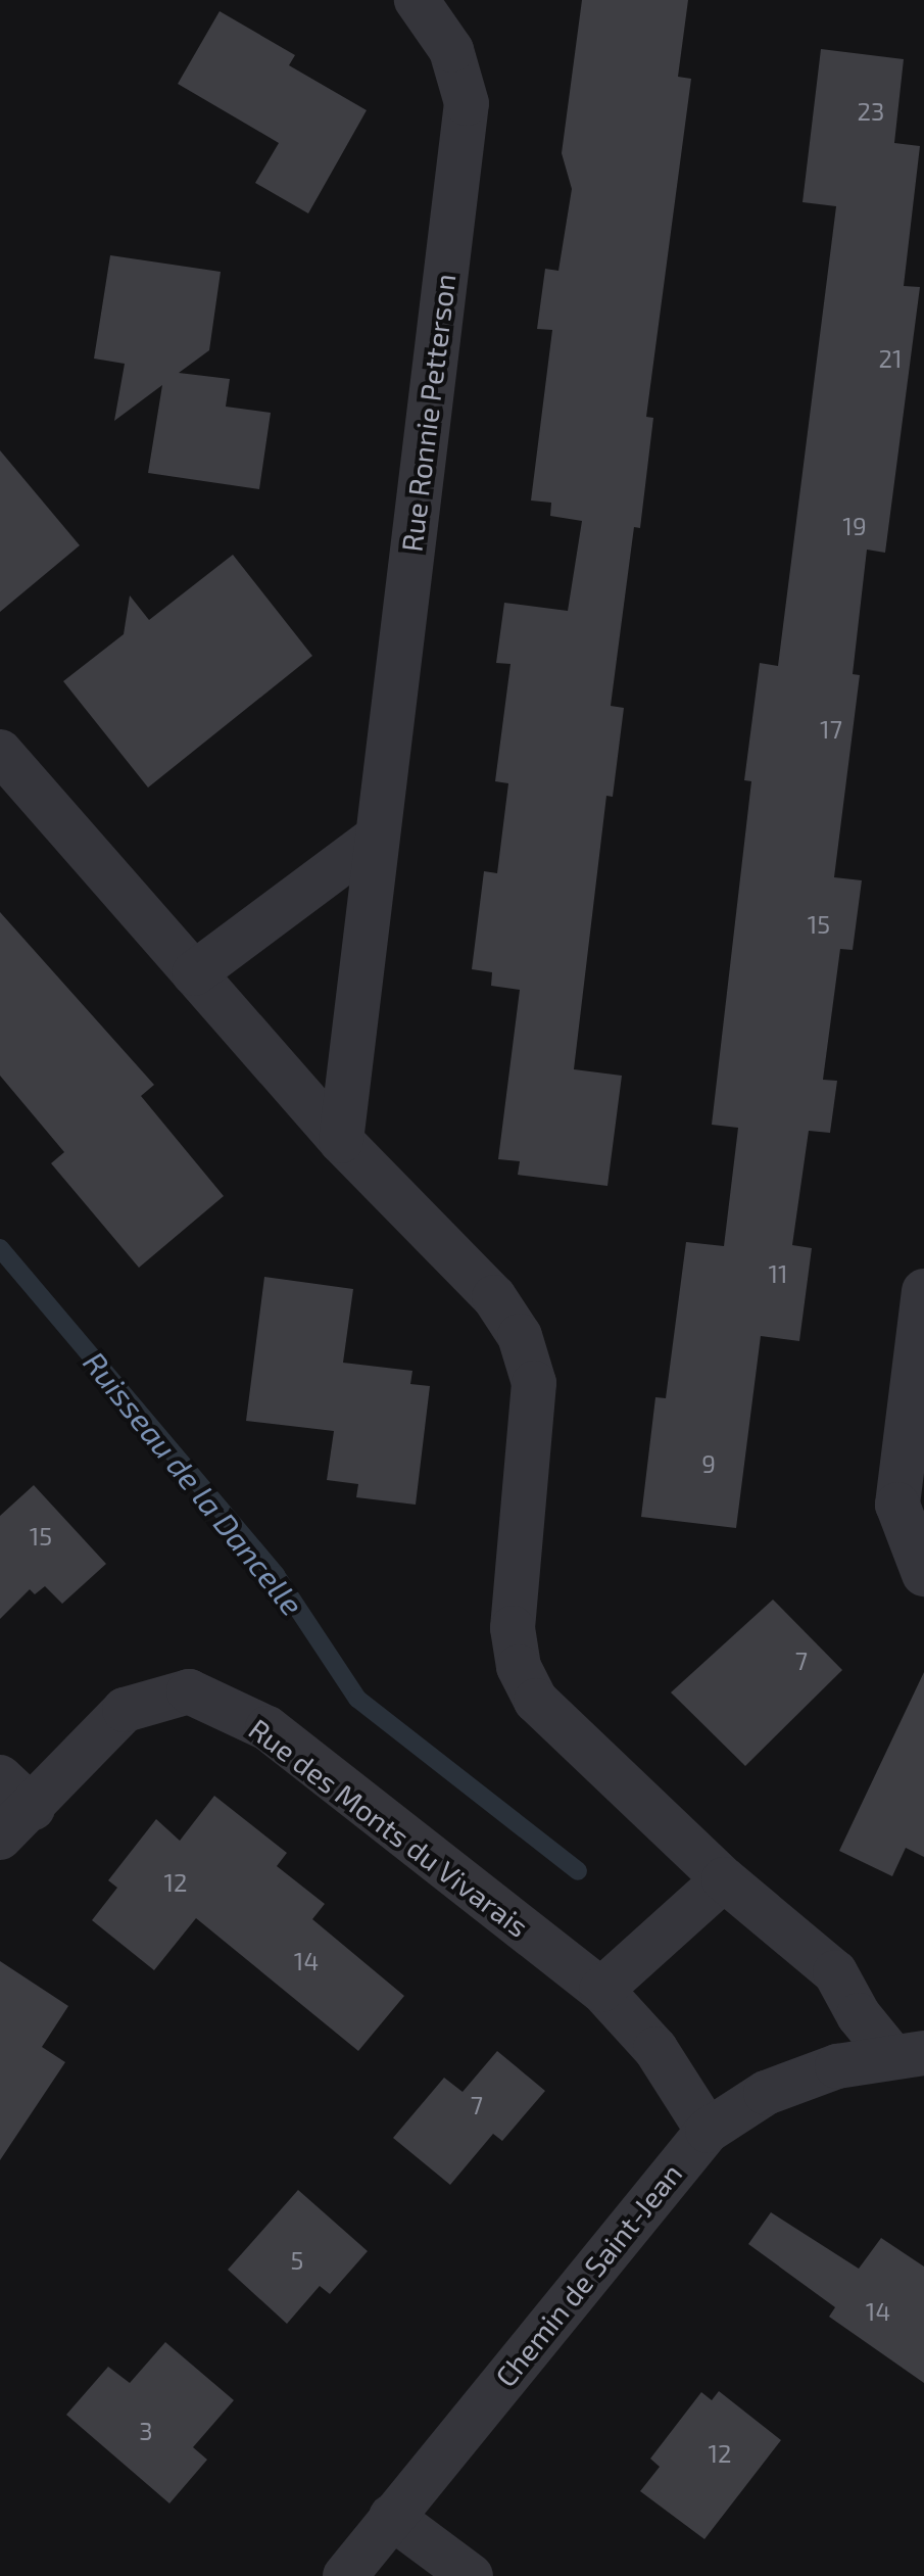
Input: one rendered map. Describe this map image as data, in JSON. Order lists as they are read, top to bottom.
{
  "streets": {
    "street": ["Rue Ronnie Petterson", "Rue des Monts du Vivarais", "Chemin de Saint-Jean"]
  },
  "crossings": [
    ["Rue des Monts du Vivarais", "Chemin de Saint-Jean"]
  ],
  "water": ["Ruisseau de la Dancelle"],
  "house_numbers": [
    "23",
    "21",
    "19",
    "17",
    "15",
    "11",
    "9",
    "15",
    "7",
    "12",
    "14",
    "7",
    "5",
    "14",
    "3",
    "12"
  ]
}
